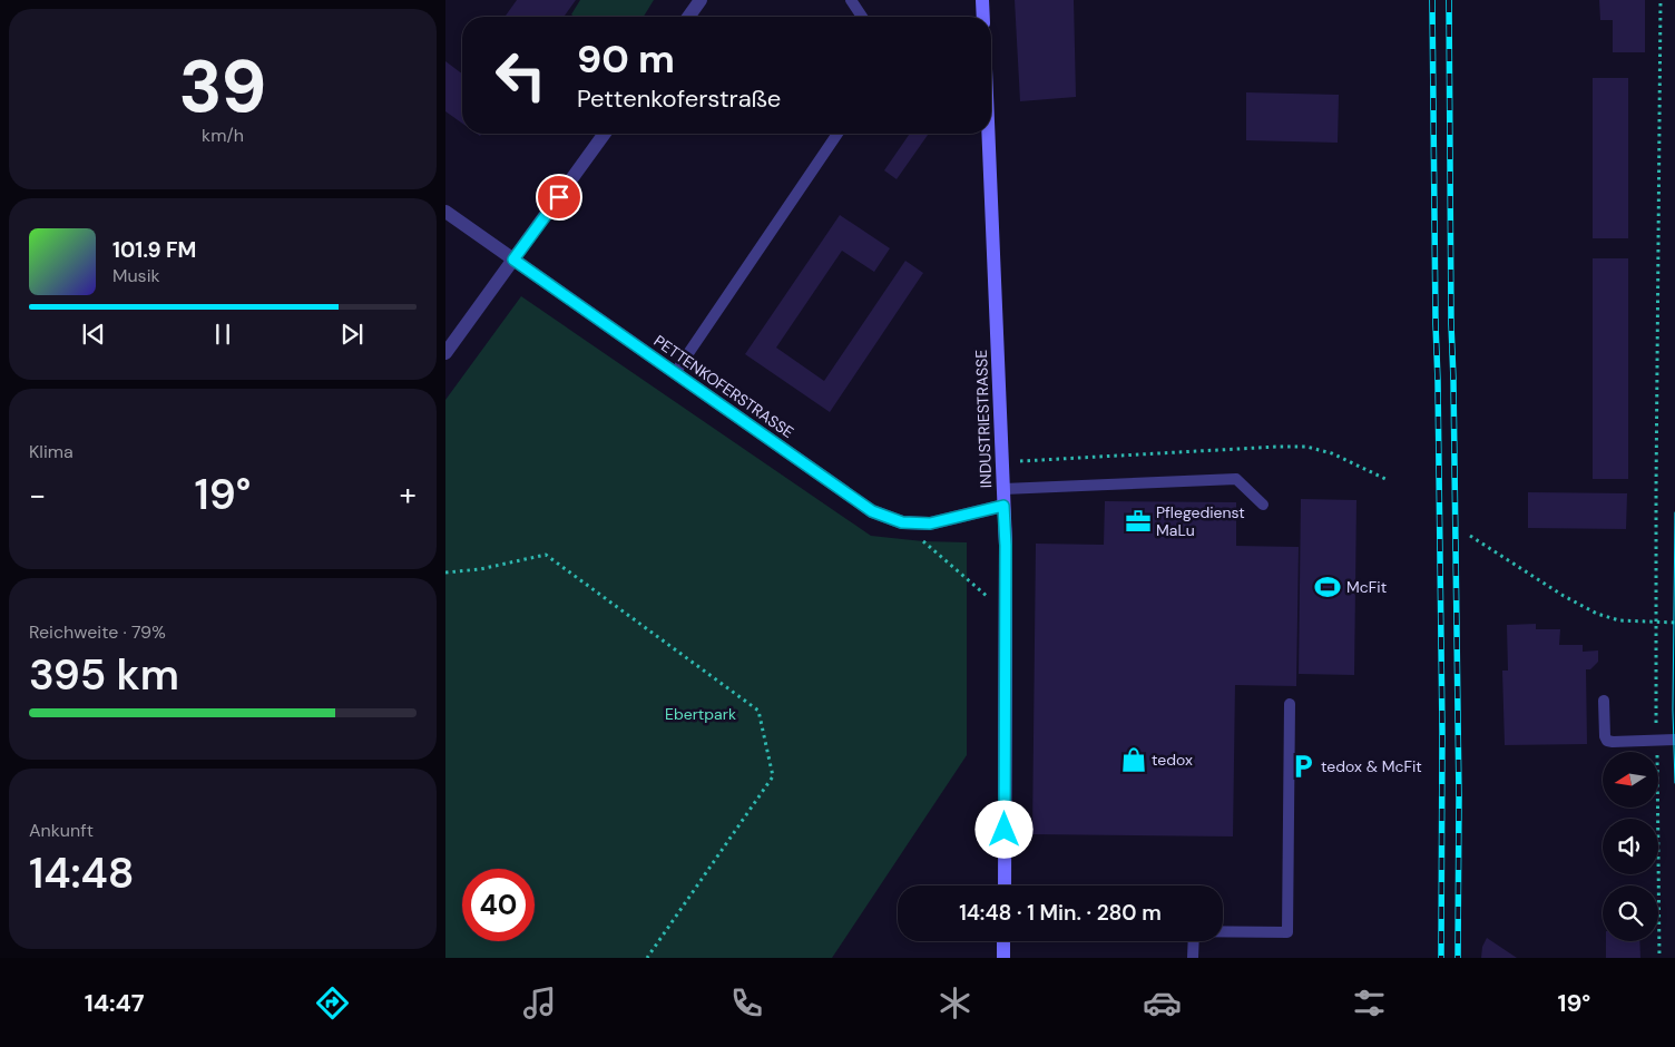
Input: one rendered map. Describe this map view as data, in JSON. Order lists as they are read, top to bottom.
{
  "streets": {
    "street": ["PETTENKOFERSTRASSE", "INDUSTRIESTRASSE"]
  },
  "crossings": [
    ["PETTENKOFERSTRASSE", "INDUSTRIESTRASSE"]
  ],
  "parks": ["Ebertpark"],
  "places": {
    "office": ["Pflegedienst MaLu"],
    "sports": ["McFit"],
    "shop": ["tedox"],
    "parking": ["tedox & McFit"]
  },
  "north": "left",
  "page": {
    "tile": [
      ["39", "km/h"],
      "Klima",
      ["Reichweite · 79%", "395 km"],
      ["Ankunft", "14:48"]
    ],
    "turn": ["90 m", "Pettenkoferstraße"],
    "song": ["101.9 FM", "Musik"],
    "heat": ["−", "19°", "+"],
    "limit": "40",
    "trip": "14:48 · 1 Min. · 280 m",
    "tabs": ["14:47", "19°"]
  }
}
